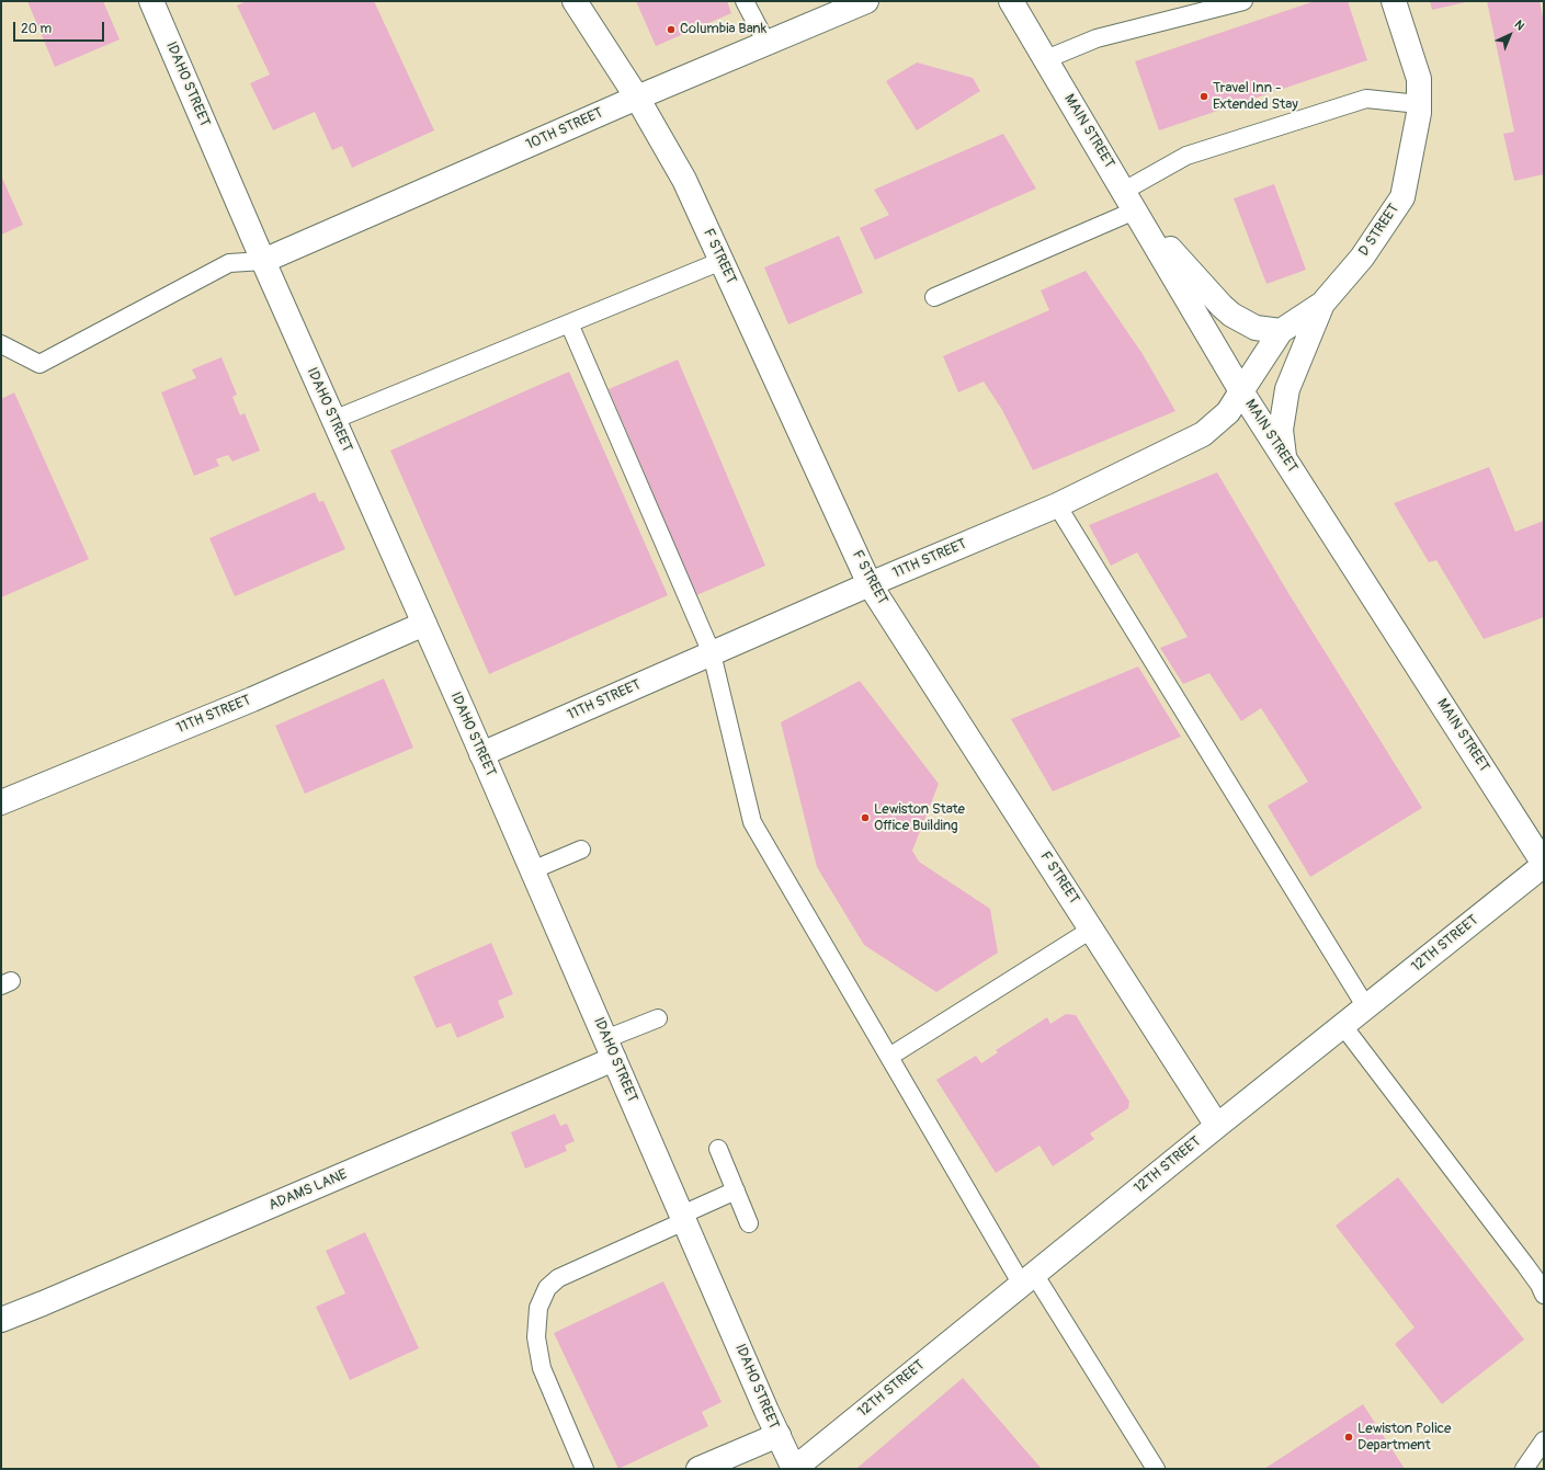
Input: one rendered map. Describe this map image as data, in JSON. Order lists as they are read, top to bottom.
{
  "streets": {
    "street": [
      "IDAHO STREET",
      "10TH STREET",
      "MAIN STREET",
      "D STREET",
      "F STREET",
      "11TH STREET",
      "12TH STREET",
      "ADAMS LANE"
    ]
  },
  "crossings": [
    ["IDAHO STREET", "10TH STREET"],
    ["IDAHO STREET", "11TH STREET"],
    ["IDAHO STREET", "12TH STREET"],
    ["IDAHO STREET", "ADAMS LANE"],
    ["10TH STREET", "F STREET"],
    ["MAIN STREET", "D STREET"],
    ["MAIN STREET", "11TH STREET"],
    ["MAIN STREET", "12TH STREET"],
    ["D STREET", "11TH STREET"],
    ["F STREET", "11TH STREET"],
    ["F STREET", "12TH STREET"]
  ],
  "places": [
    "Columbia Bank",
    "Travel Inn - Extended Stay",
    "Lewiston State Office Building",
    "Lewiston Police Department"
  ],
  "scale_bar": "20 m",
  "north": "top right"
}
